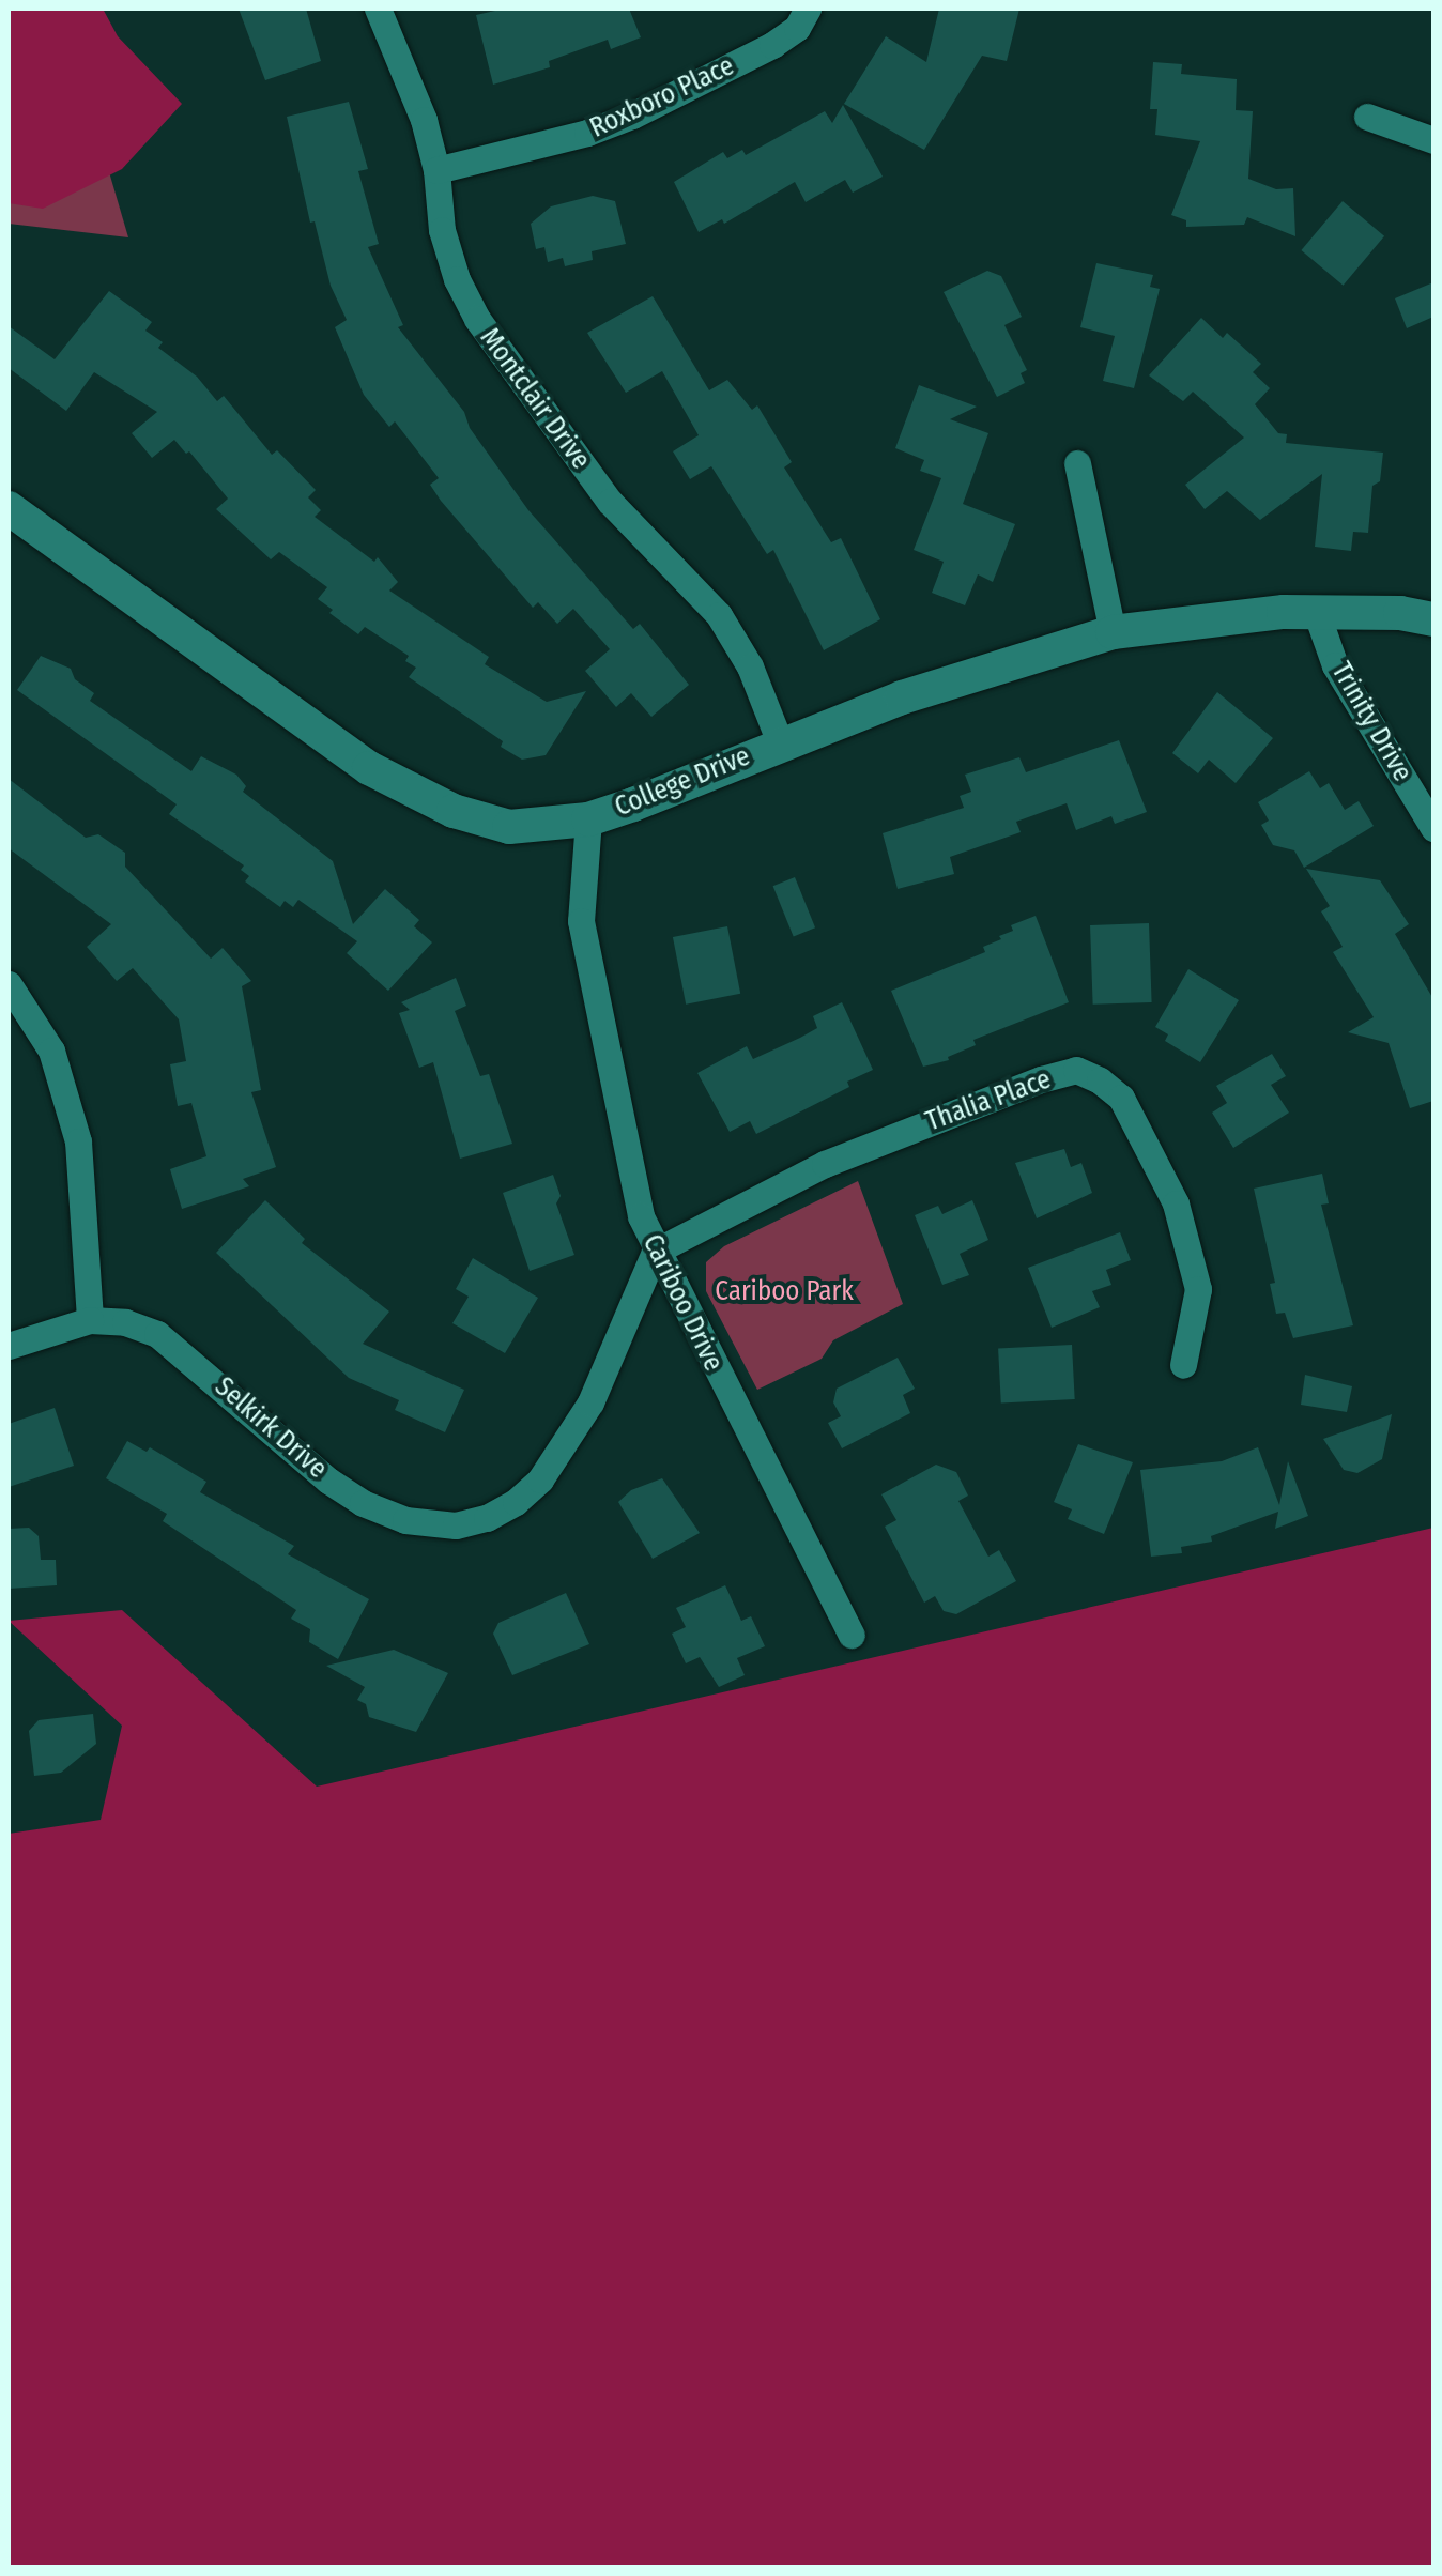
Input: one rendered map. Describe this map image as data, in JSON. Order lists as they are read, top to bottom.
{
  "streets": {
    "street": [
      "Roxboro Place",
      "Montclair Drive",
      "Trinity Drive",
      "College Drive",
      "Thalia Place",
      "Cariboo Drive",
      "Selkirk Drive"
    ]
  },
  "crossings": [
    ["Roxboro Place", "Montclair Drive"],
    ["Montclair Drive", "College Drive"],
    ["Trinity Drive", "College Drive"],
    ["College Drive", "Cariboo Drive"],
    ["Thalia Place", "Cariboo Drive"],
    ["Thalia Place", "Selkirk Drive"],
    ["Cariboo Drive", "Selkirk Drive"]
  ],
  "parks": ["Cariboo Park"]
}
